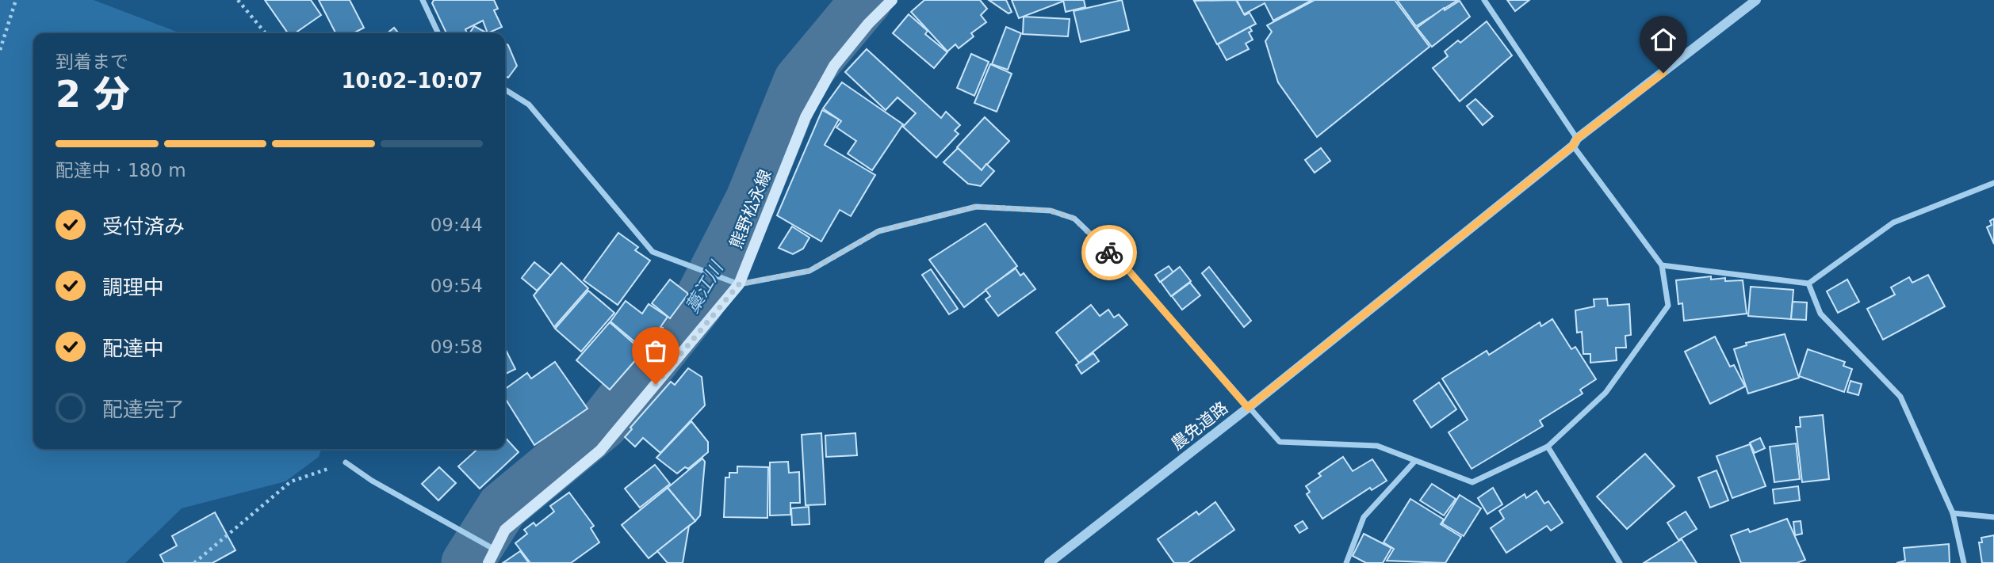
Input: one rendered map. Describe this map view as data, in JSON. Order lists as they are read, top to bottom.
{
  "streets": {
    "main road": ["熊野松永線"],
    "street": ["農免道路"]
  },
  "water": ["藁江川"],
  "page": {
    "heading": ["2 分", "到着まで", "10:02–10:07"],
    "bar": "配達中 · 180 m",
    "list": [
      ["受付済み", "09:44"],
      ["調理中", "09:54"],
      ["配達中", "09:58"],
      "配達完了"
    ]
  }
}
